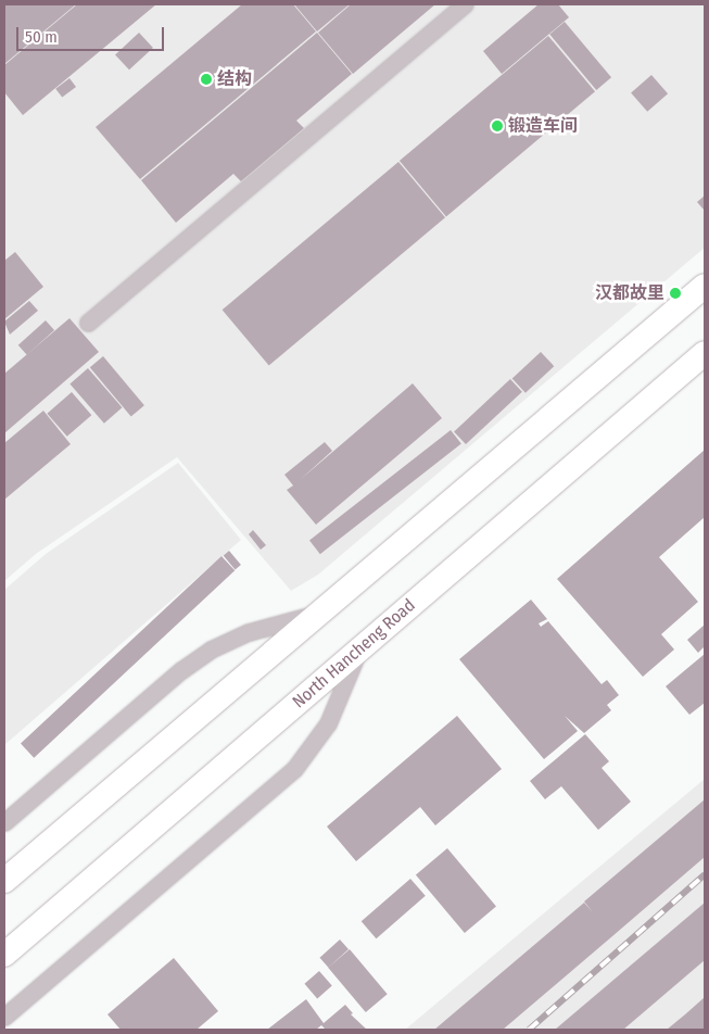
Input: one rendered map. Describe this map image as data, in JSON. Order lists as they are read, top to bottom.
{
  "streets": {
    "main road": ["North Hancheng Road"]
  },
  "places": ["结构", "锻造车间", "汉都故里"],
  "scale_bar": "50 m"
}
